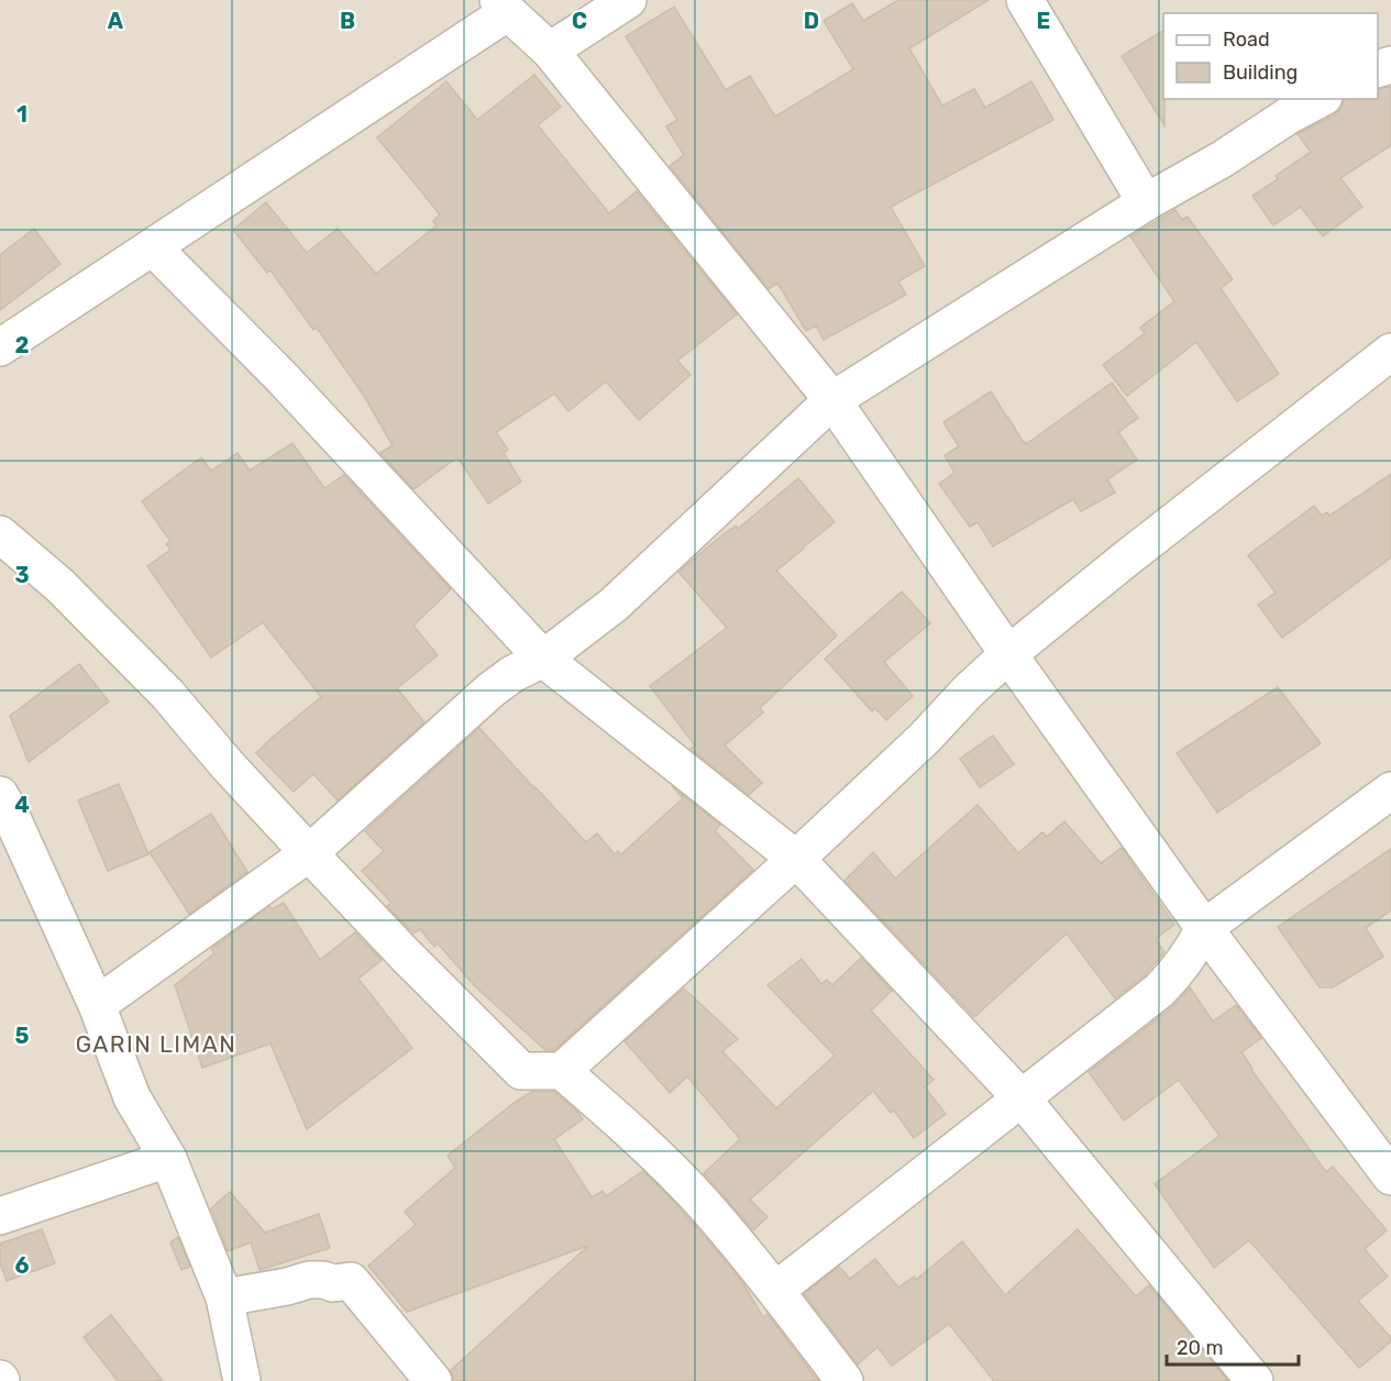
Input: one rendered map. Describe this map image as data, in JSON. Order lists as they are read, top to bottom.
{
  "districts": ["GARIN LIMAN"],
  "legend": ["Road", "Building"],
  "scale_bar": "20 m",
  "grid": {
    "columns": [
      "A",
      "B",
      "C",
      "D",
      "E"
    ],
    "rows": [
      "1",
      "2",
      "3",
      "4",
      "5",
      "6"
    ]
  }
}
